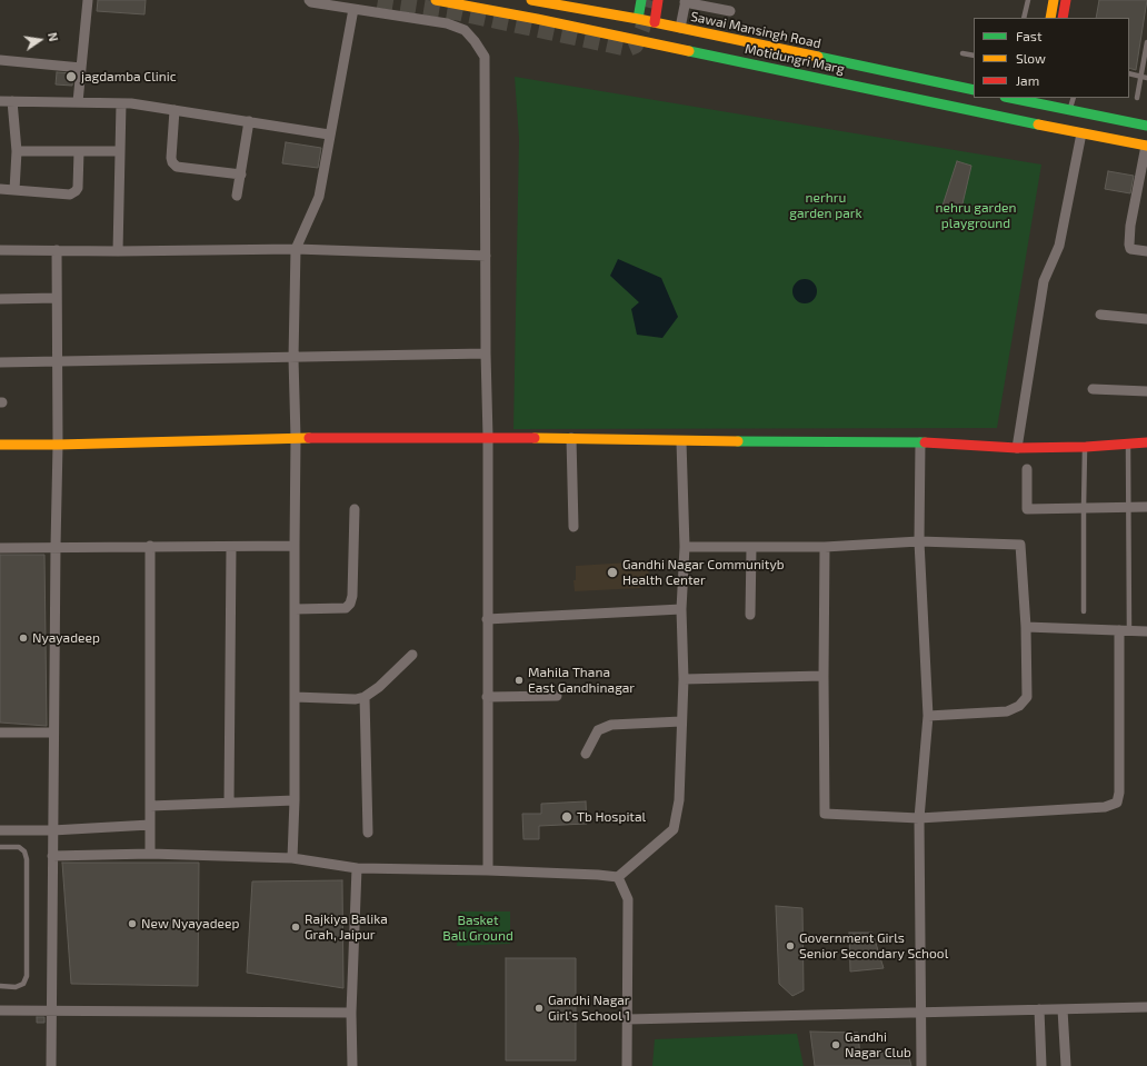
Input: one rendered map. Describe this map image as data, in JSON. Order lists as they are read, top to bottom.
{
  "streets": {
    "main road": ["Sawai Mansingh Road", "Motidungri Marg"]
  },
  "parks": ["nerhru garden park", "nehru garden playground", "Basket Ball Ground"],
  "places": [
    "jagdamba Clinic",
    "Gandhi Nagar Communityb Health Center",
    "Nyayadeep",
    "Mahila Thana East Gandhinagar",
    "Tb Hospital",
    "New Nyayadeep",
    "Rajkiya Balika Grah, Jaipur",
    "Government Girls Senior Secondary School",
    "Gandhi Nagar Girl's School 1",
    "Gandhi Nagar Club"
  ],
  "legend": ["Fast", "Slow", "Jam"],
  "north": "right"
}
